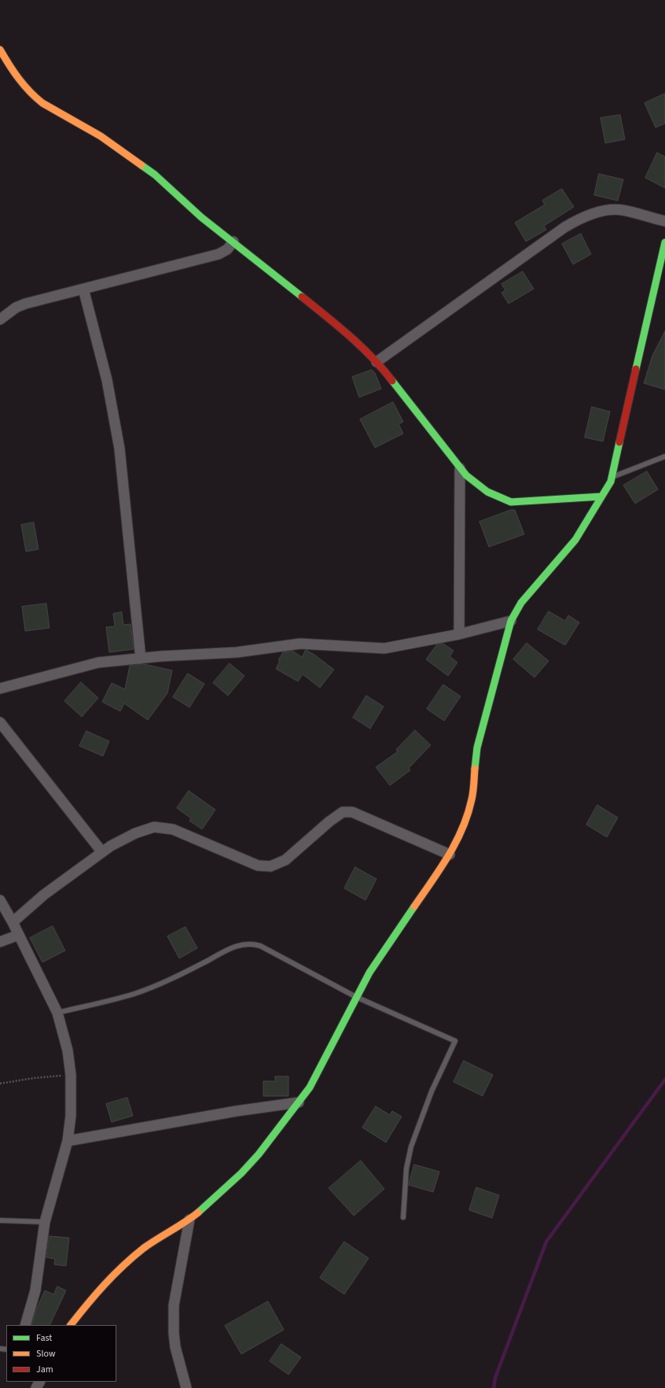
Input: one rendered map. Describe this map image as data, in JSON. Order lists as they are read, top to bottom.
{
  "legend": ["Fast", "Slow", "Jam"]
}
